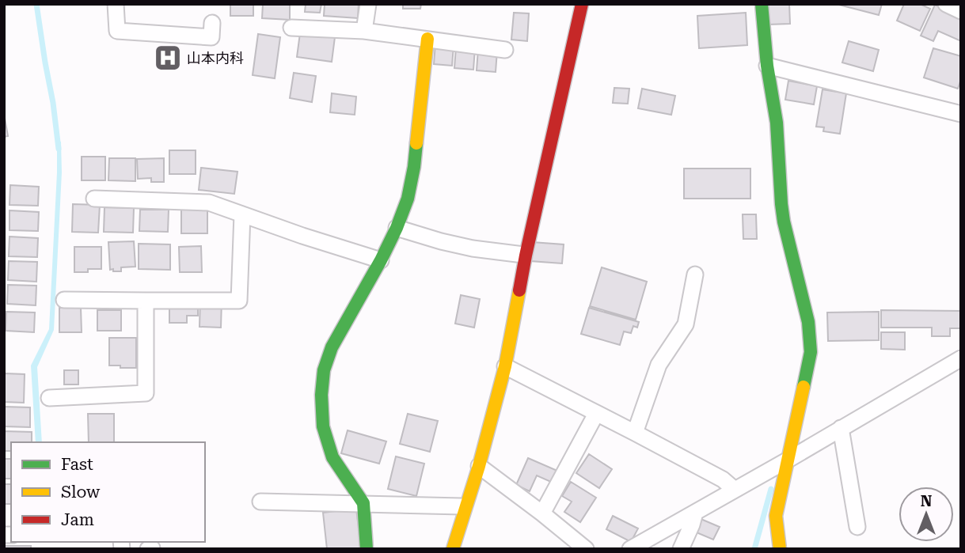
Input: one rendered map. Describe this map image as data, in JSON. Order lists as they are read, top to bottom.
{
  "places": {
    "hospital": ["山本内科"]
  },
  "legend": ["Fast", "Slow", "Jam"],
  "north": "top"
}
